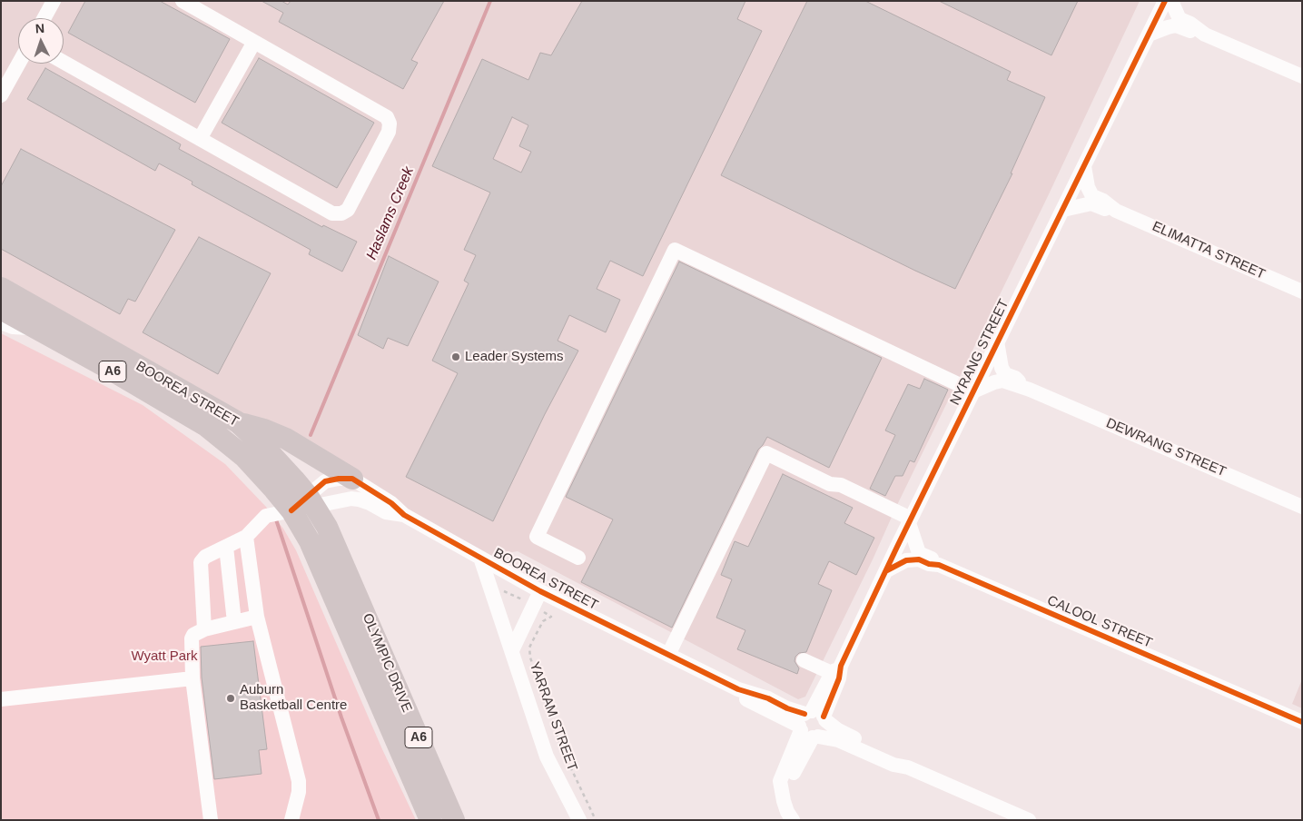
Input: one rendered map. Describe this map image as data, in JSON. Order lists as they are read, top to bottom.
{
  "streets": {
    "highway": ["A6", "BOOREA STREET", "OLYMPIC DRIVE"],
    "street": [
      "ELIMATTA STREET",
      "NYRANG STREET",
      "DEWRANG STREET",
      "CALOOL STREET",
      "YARRAM STREET"
    ]
  },
  "crossings": [
    ["ELIMATTA STREET", "NYRANG STREET"],
    ["NYRANG STREET", "BOOREA STREET"],
    ["NYRANG STREET", "DEWRANG STREET"],
    ["NYRANG STREET", "CALOOL STREET"],
    ["BOOREA STREET", "OLYMPIC DRIVE"],
    ["BOOREA STREET", "YARRAM STREET"]
  ],
  "water": ["Haslams Creek"],
  "parks": ["Wyatt Park"],
  "places": ["Leader Systems", "Auburn Basketball Centre"],
  "north": "top"
}
